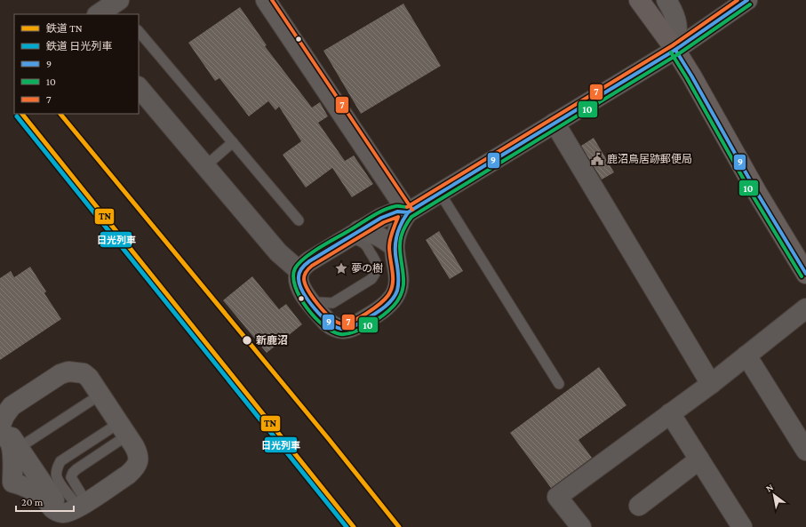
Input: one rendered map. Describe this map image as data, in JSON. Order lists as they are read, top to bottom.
{
  "places": {
    "public building": ["鹿沼鳥居跡郵便局"],
    "place": ["夢の樹"],
    "other": ["新鹿沼"]
  },
  "lines": [
    "transit line 9",
    "transit line 7",
    "transit line 10",
    "rail line TN",
    "rail line 日光列車"
  ],
  "legend": [
    "鉄道 TN",
    "鉄道 日光列車",
    "9",
    "10",
    "7"
  ],
  "scale_bar": "20 m",
  "north": "top left"
}
